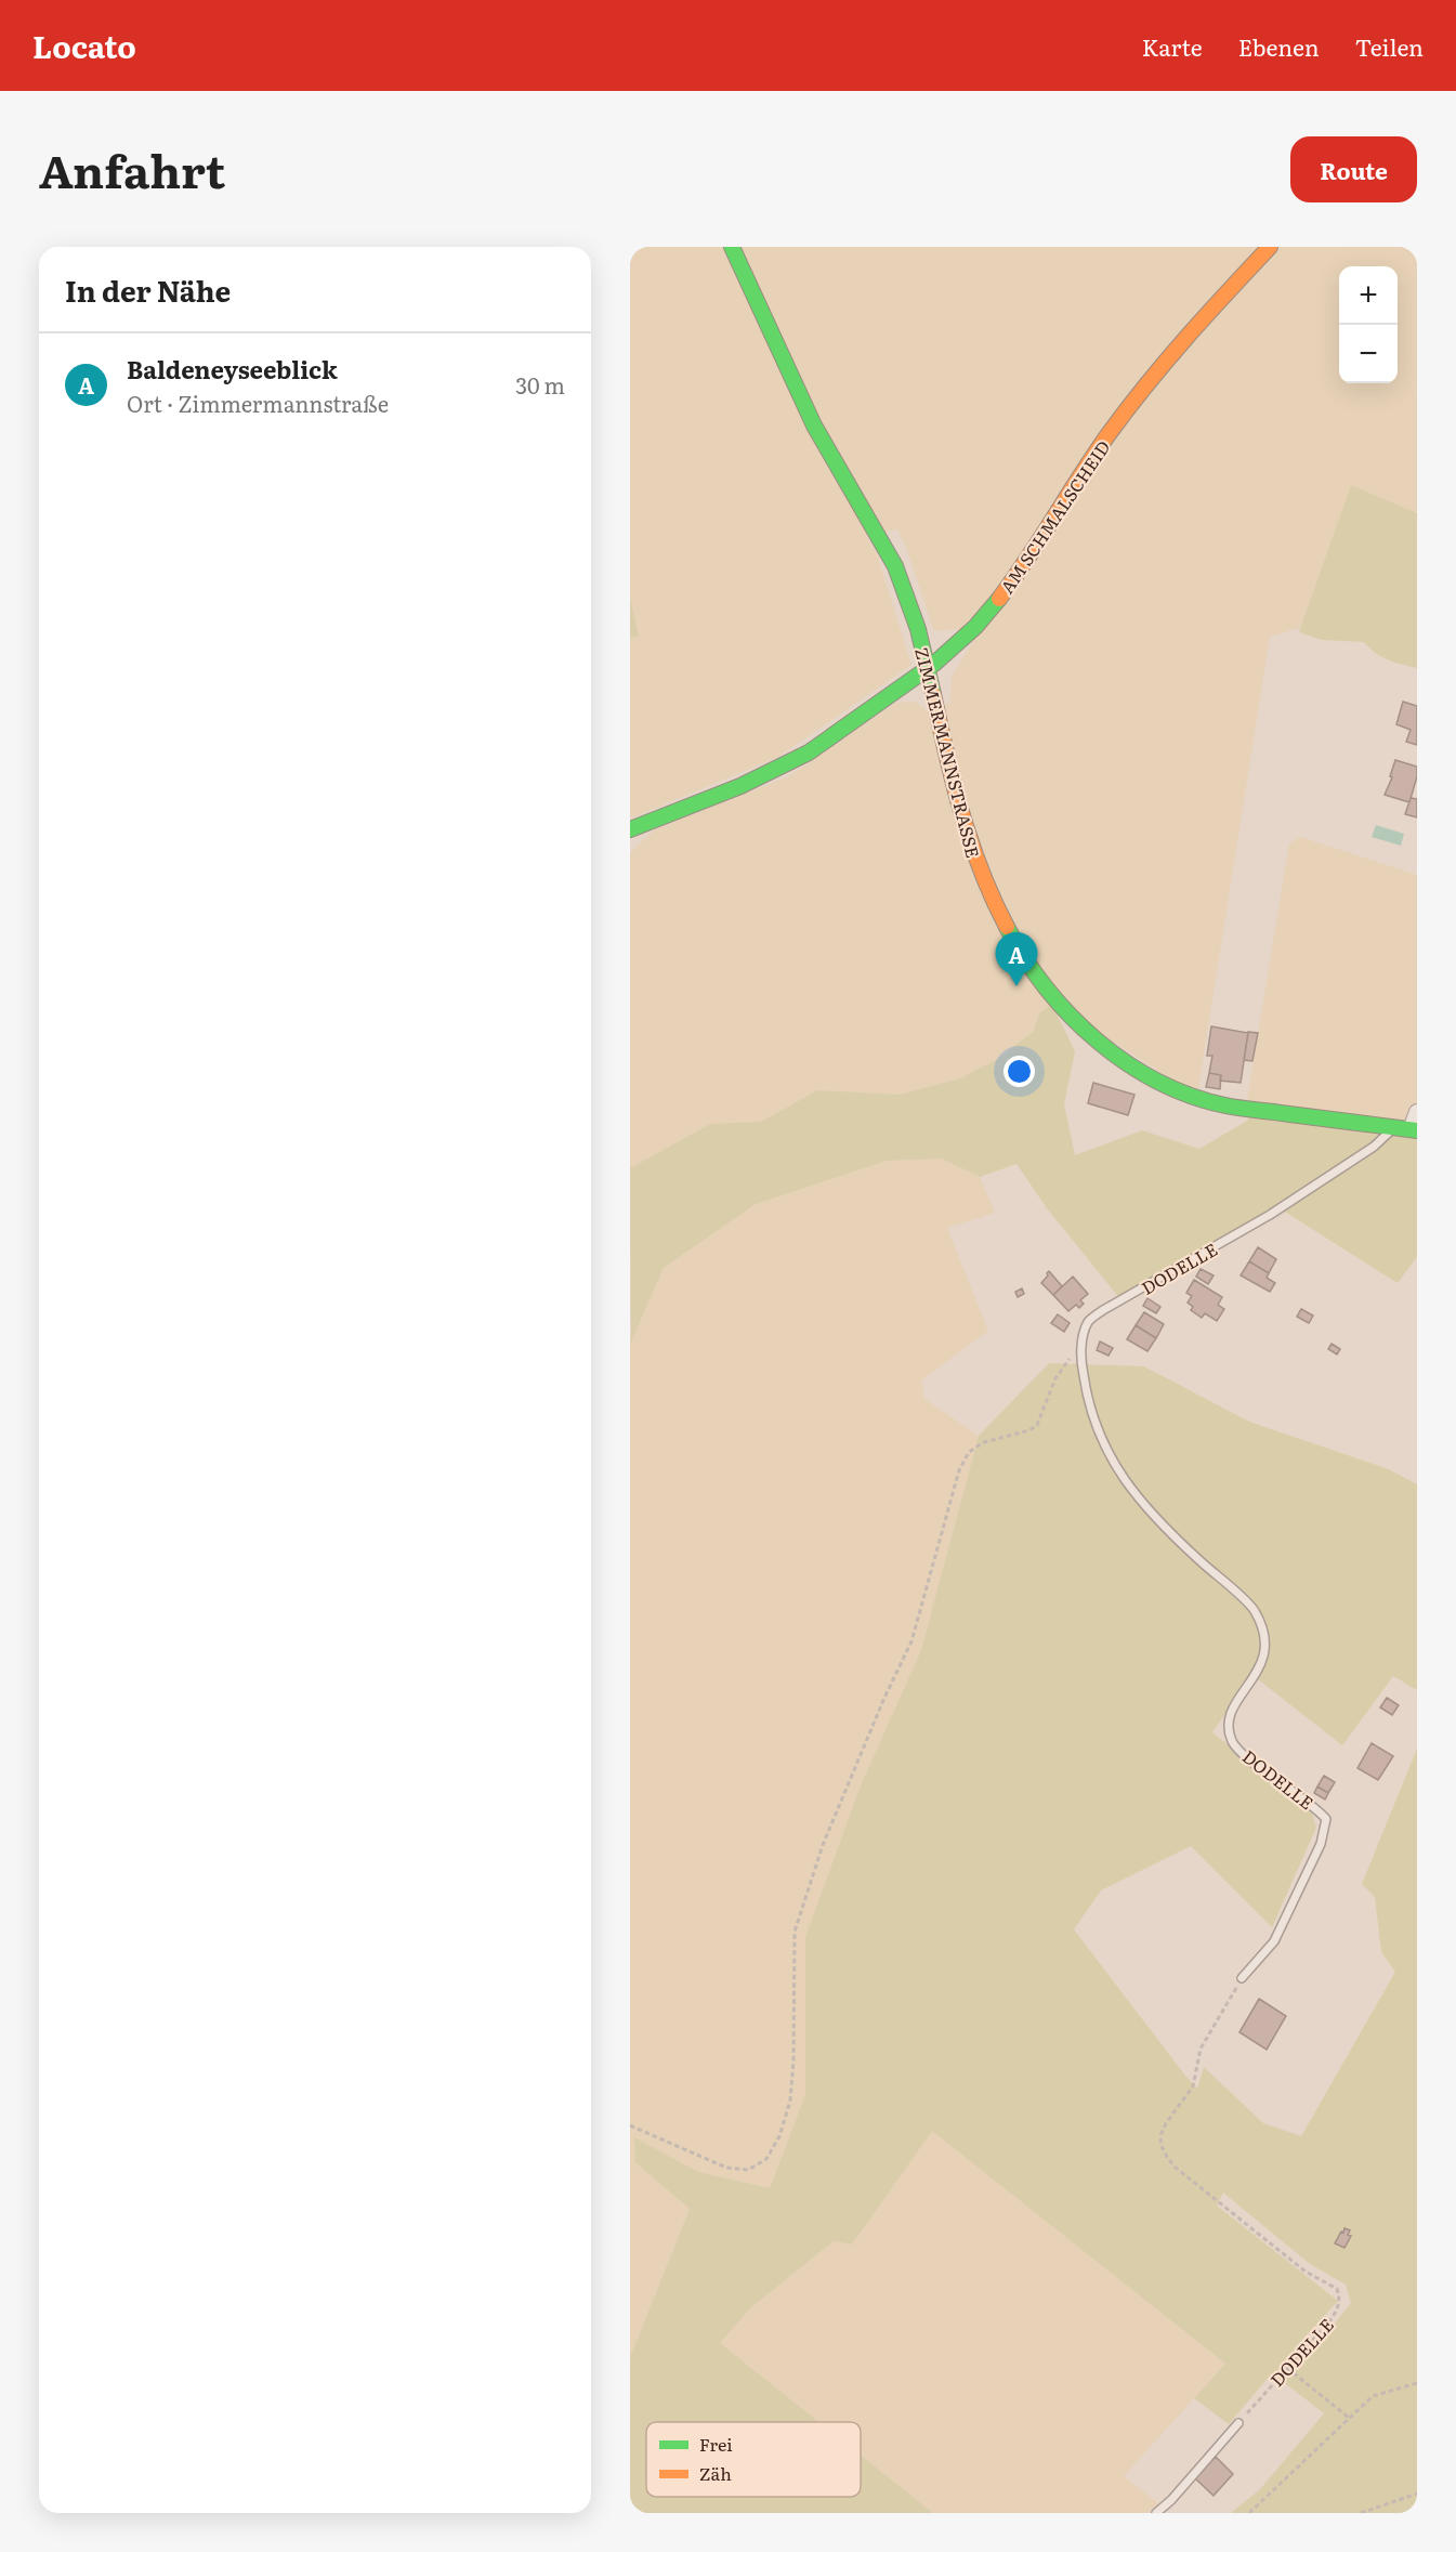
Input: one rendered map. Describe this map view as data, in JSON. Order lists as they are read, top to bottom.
{
  "streets": {
    "street": ["AM SCHMALSCHEID", "ZIMMERMANNSTRASSE"],
    "lane": ["DODELLE"]
  },
  "crossings": [
    ["AM SCHMALSCHEID", "ZIMMERMANNSTRASSE"],
    ["ZIMMERMANNSTRASSE", "DODELLE"]
  ],
  "legend": ["Frei", "Zäh"],
  "page": {
    "header": "Locato",
    "nav": ["Karte", "Ebenen", "Teilen"],
    "title": "Anfahrt",
    "buttons": "Route",
    "heading": "In der Nähe",
    "map_buttons": ["+", "−"],
    "list": [
      {
        "mark": "A",
        "name": "Baldeneyseeblick",
        "note": "Ort · Zimmermannstraße",
        "value": "30 m"
      }
    ],
    "pins": "A"
  }
}
